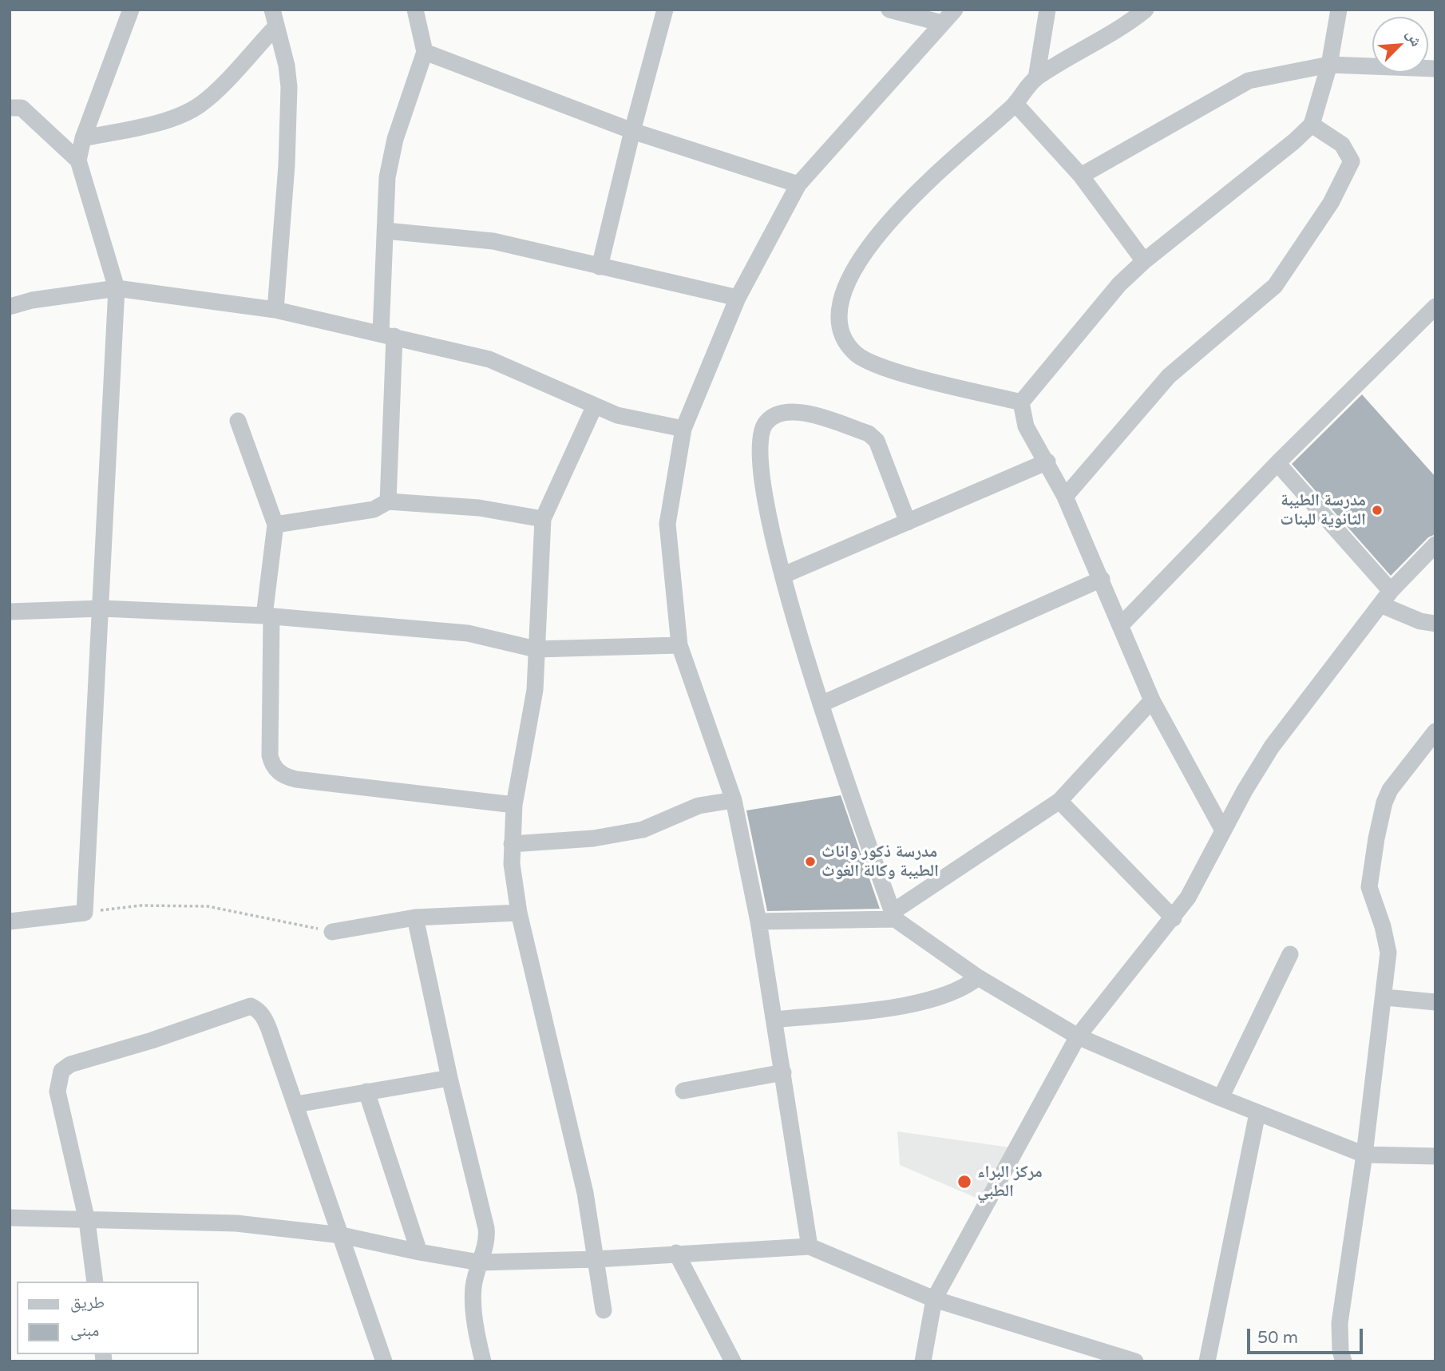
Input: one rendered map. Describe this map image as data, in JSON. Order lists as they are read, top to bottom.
{
  "places": ["مدرسة الطيبة الثانوية للبنات", "مدرسة ذكور واناث الطيبة وكالة الغوث", "مركز البراء الطبي"],
  "legend": ["طريق", "مبنى"],
  "scale_bar": "50 m",
  "north": "top right"
}
